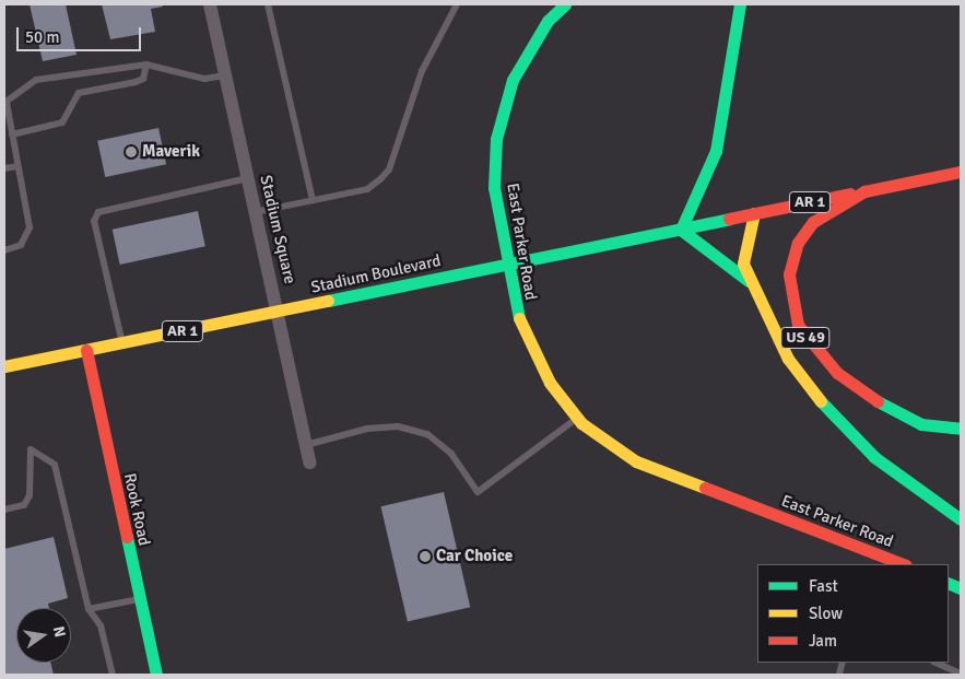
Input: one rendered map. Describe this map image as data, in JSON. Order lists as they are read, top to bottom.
{
  "streets": {
    "main road": [
      "AR 1",
      "East Parker Road",
      "Stadium Boulevard",
      "US 49",
      "Rook Road"
    ],
    "street": ["Stadium Square"]
  },
  "crossings": [
    ["AR 1", "Stadium Boulevard"],
    ["AR 1", "US 49"],
    ["Stadium Square", "Stadium Boulevard"],
    ["East Parker Road", "Stadium Boulevard"],
    ["Stadium Boulevard", "Rook Road"]
  ],
  "places": ["Maverik", "Car Choice"],
  "legend": ["Fast", "Slow", "Jam"],
  "scale_bar": "50 m",
  "north": "right"
}
